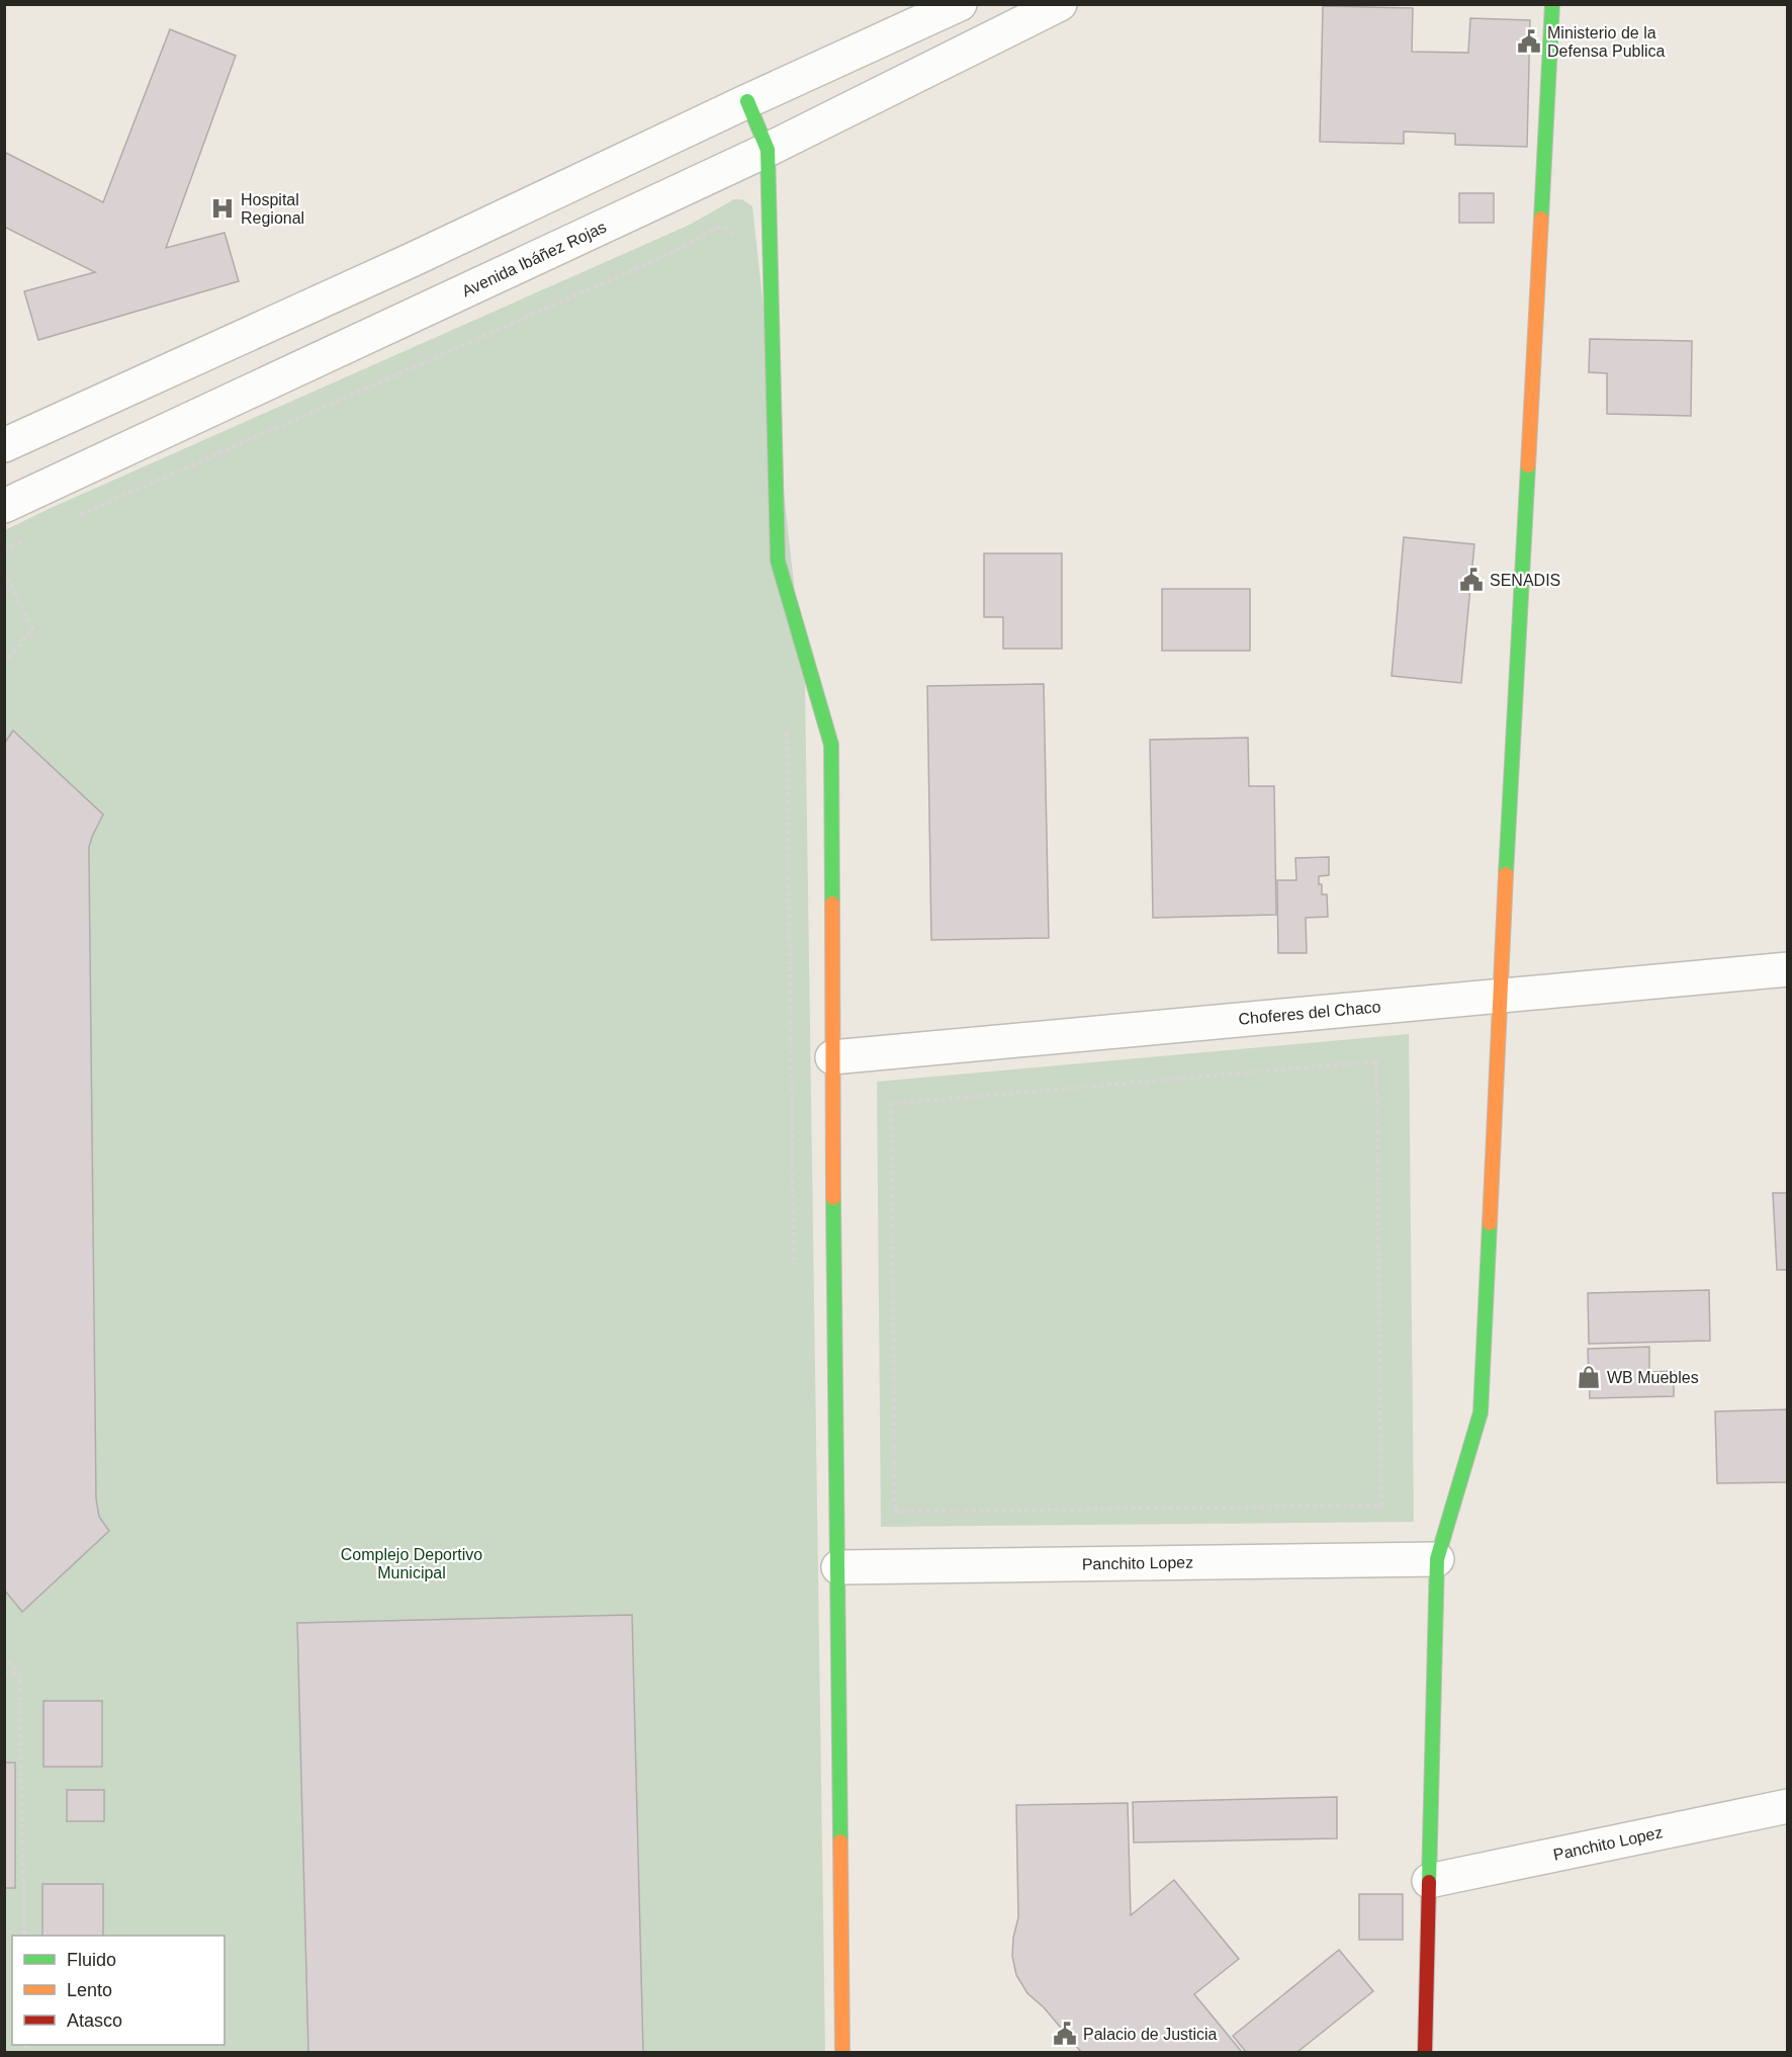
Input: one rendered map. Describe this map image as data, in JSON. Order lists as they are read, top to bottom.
{
  "streets": {
    "street": ["Avenida Ibáñez Rojas", "Choferes del Chaco", "Panchito Lopez"]
  },
  "parks": ["Complejo Deportivo Municipal"],
  "places": {
    "public building": ["Ministerio de la Defensa Publica", "SENADIS", "Palacio de Justicia"],
    "hospital": ["Hospital Regional"],
    "shop": ["WB Muebles"]
  },
  "legend": ["Fluido", "Lento", "Atasco"]
}
